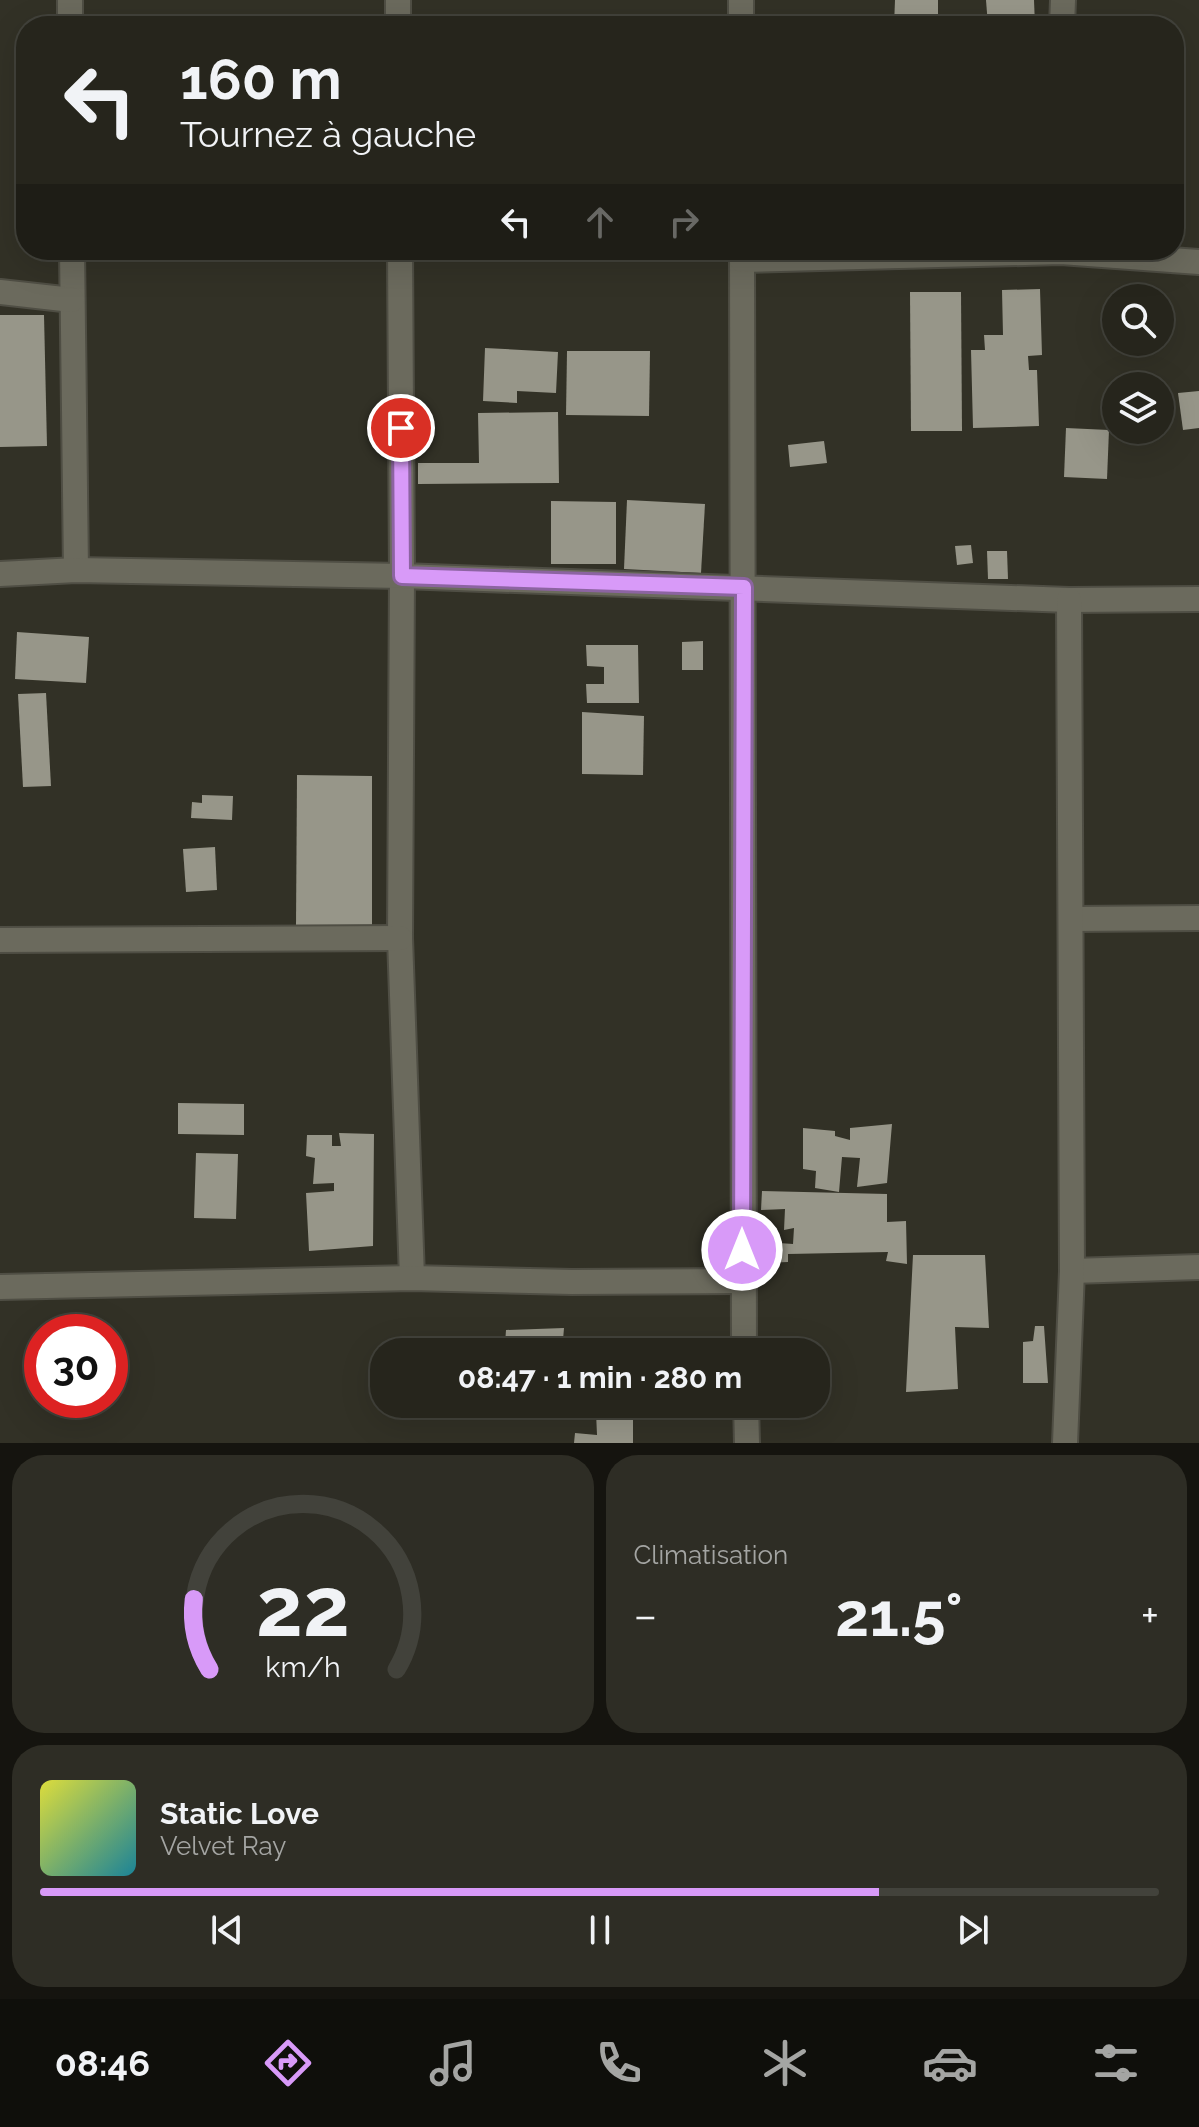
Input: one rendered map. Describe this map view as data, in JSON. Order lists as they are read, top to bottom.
{
  "page": {
    "turn": ["160 m", "Tournez à gauche"],
    "limit": "30",
    "trip": "08:47 · 1 min · 280 m",
    "tile": "Climatisation",
    "heat": ["−", "21.5°", "+"],
    "song": ["Static Love", "Velvet Ray"],
    "tabs": "08:46",
    "gauge": ["22", "km/h"]
  }
}
